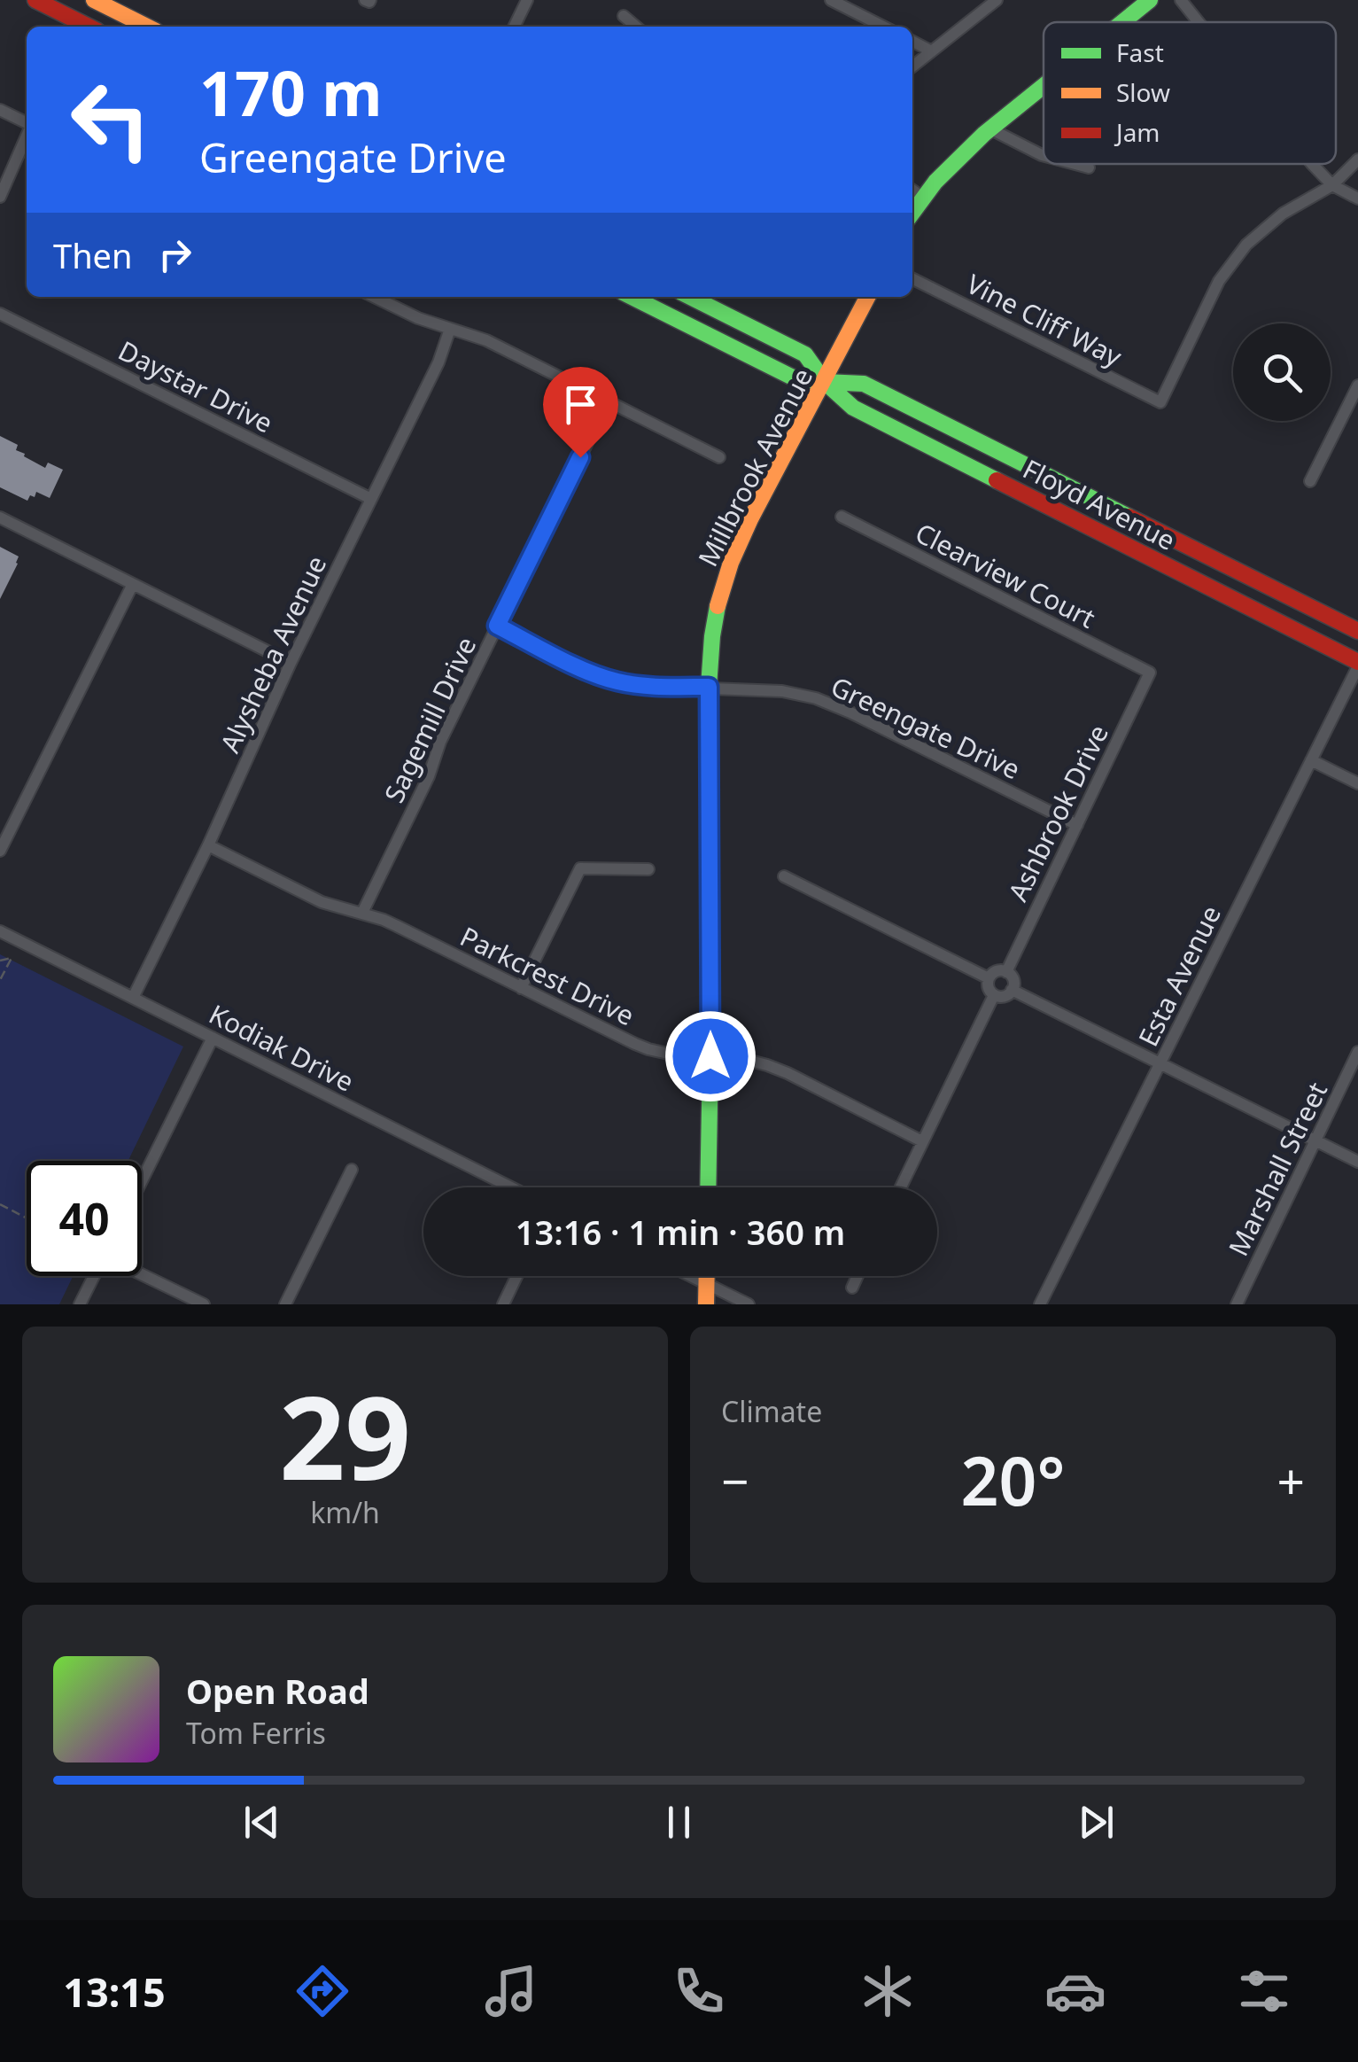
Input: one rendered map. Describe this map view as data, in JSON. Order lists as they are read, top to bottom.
{
  "streets": {
    "street": [
      "Vine Cliff Way",
      "Daystar Drive",
      "Millbrook Avenue",
      "Floyd Avenue",
      "Clearview Court",
      "Alysheba Avenue",
      "Sagemill Drive",
      "Greengate Drive",
      "Ashbrook Drive",
      "Parkcrest Drive",
      "Esta Avenue",
      "Kodiak Drive",
      "Marshall Street"
    ]
  },
  "crossings": [
    ["Daystar Drive", "Alysheba Avenue"],
    ["Millbrook Avenue", "Floyd Avenue"],
    ["Millbrook Avenue", "Greengate Drive"],
    ["Millbrook Avenue", "Parkcrest Drive"],
    ["Floyd Avenue", "Esta Avenue"],
    ["Clearview Court", "Ashbrook Drive"],
    ["Alysheba Avenue", "Parkcrest Drive"],
    ["Alysheba Avenue", "Kodiak Drive"],
    ["Sagemill Drive", "Greengate Drive"],
    ["Sagemill Drive", "Parkcrest Drive"],
    ["Greengate Drive", "Ashbrook Drive"]
  ],
  "legend": ["Fast", "Slow", "Jam"],
  "page": {
    "turn": ["170 m", "Greengate Drive"],
    "then": "Then",
    "limit": "40",
    "trip": "13:16 · 1 min · 360 m",
    "tile": [
      ["29", "km/h"],
      "Climate"
    ],
    "heat": ["−", "20°", "+"],
    "song": ["Open Road", "Tom Ferris"],
    "tabs": "13:15"
  }
}
